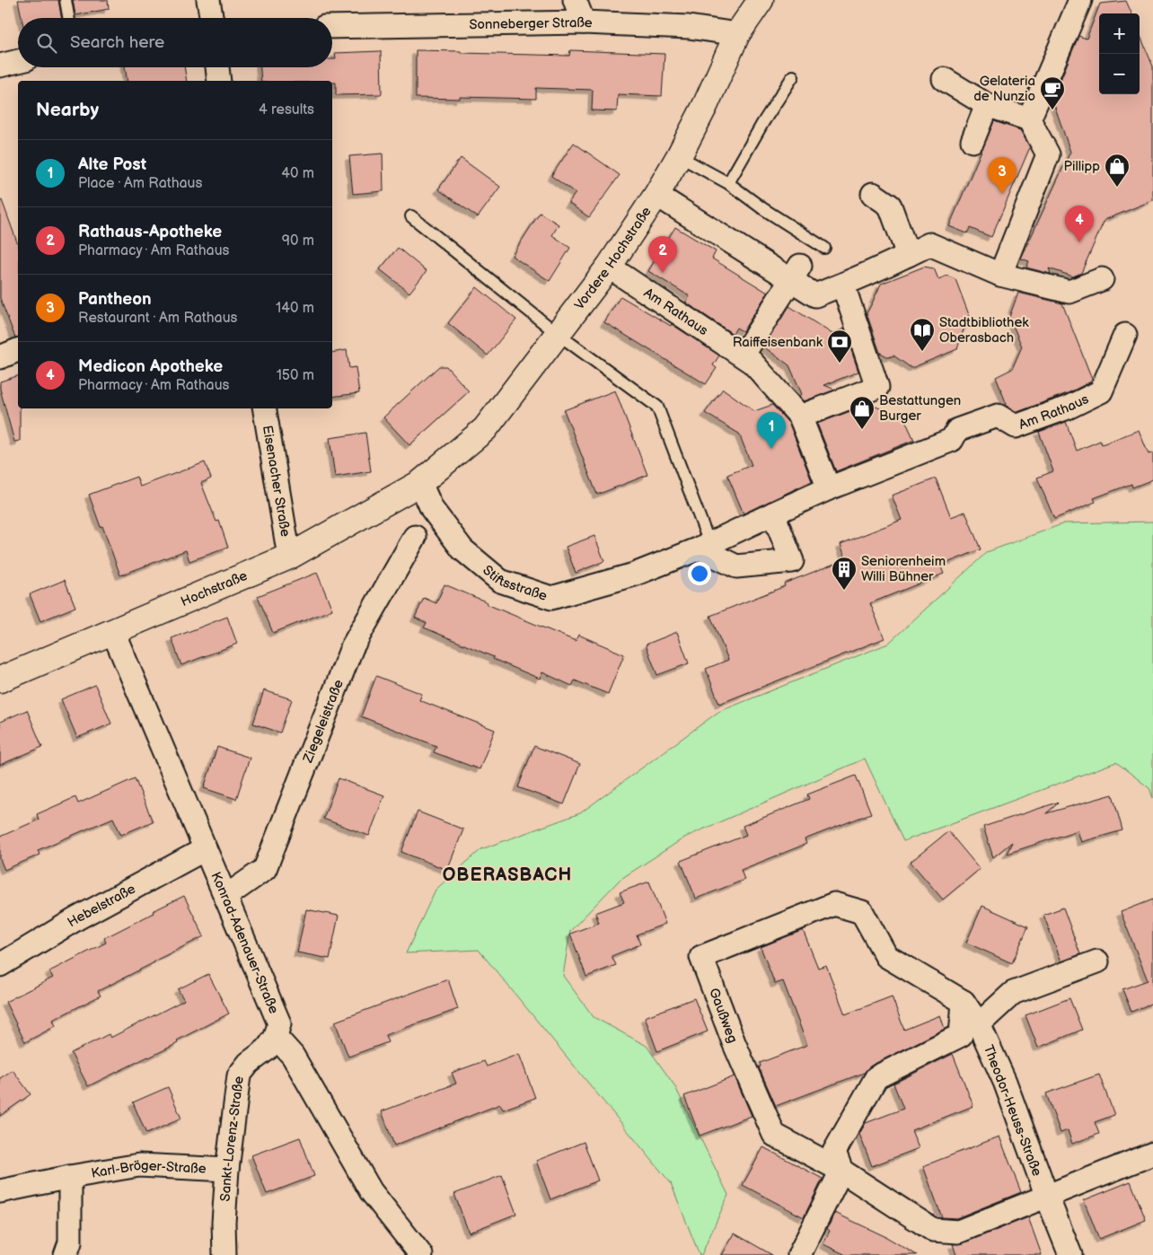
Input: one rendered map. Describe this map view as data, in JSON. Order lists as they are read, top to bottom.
{
  "streets": {
    "street": [
      "Sonneberger Straße",
      "Vordere Hochstraße",
      "Am Rathaus",
      "Eisenacher Straße",
      "Stiftsstraße",
      "Hochstraße",
      "Ziegeleistraße",
      "Hebelstraße",
      "Konrad-Adenauer-Straße",
      "Gaußweg",
      "Theodor-Heuss-Straße",
      "Sankt-Lorenz-Straße",
      "Karl-Bröger-Straße"
    ]
  },
  "crossings": [
    ["Sonneberger Straße", "Vordere Hochstraße"],
    ["Vordere Hochstraße", "Am Rathaus"],
    ["Vordere Hochstraße", "Stiftsstraße"],
    ["Vordere Hochstraße", "Hochstraße"],
    ["Am Rathaus", "Stiftsstraße"],
    ["Eisenacher Straße", "Hochstraße"],
    ["Stiftsstraße", "Hochstraße"],
    ["Hochstraße", "Konrad-Adenauer-Straße"],
    ["Ziegeleistraße", "Konrad-Adenauer-Straße"],
    ["Hebelstraße", "Konrad-Adenauer-Straße"],
    ["Konrad-Adenauer-Straße", "Sankt-Lorenz-Straße"],
    ["Gaußweg", "Theodor-Heuss-Straße"],
    ["Sankt-Lorenz-Straße", "Karl-Bröger-Straße"]
  ],
  "districts": ["OBERASBACH"],
  "places": {
    "cafe": ["Gelateria de Nunzio"],
    "shop": ["Pillipp", "Bestattungen Burger"],
    "library": ["Stadtbibliothek Oberasbach"],
    "bank": ["Raiffeisenbank"],
    "building": ["Seniorenheim Willi Bühner"]
  },
  "page": {
    "map_buttons": ["+", "−"],
    "search": "Search here",
    "heading": ["Nearby", "4 results"],
    "list": [
      {
        "mark": "1",
        "name": "Alte Post",
        "note": "Place · Am Rathaus",
        "value": "40 m"
      },
      {
        "mark": "2",
        "name": "Rathaus-Apotheke",
        "note": "Pharmacy · Am Rathaus",
        "value": "90 m"
      },
      {
        "mark": "3",
        "name": "Pantheon",
        "note": "Restaurant · Am Rathaus",
        "value": "140 m"
      },
      {
        "mark": "4",
        "name": "Medicon Apotheke",
        "note": "Pharmacy · Am Rathaus",
        "value": "150 m"
      }
    ],
    "pins": [
      "3",
      "4",
      "2",
      "1"
    ]
  }
}
